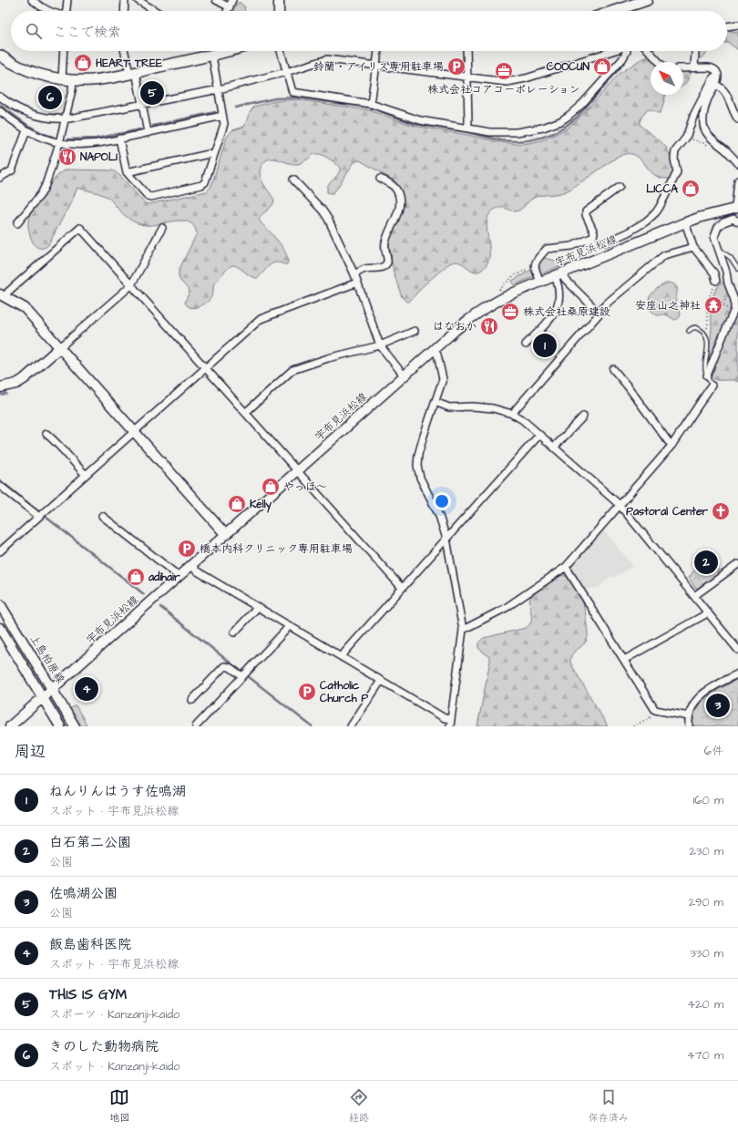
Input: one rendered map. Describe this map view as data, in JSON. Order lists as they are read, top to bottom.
{
  "streets": {
    "main road": ["宇布見浜松線", "上島柏原線"]
  },
  "crossings": [
    ["宇布見浜松線", "上島柏原線"]
  ],
  "places": {
    "shop": [
      "HEART TREE",
      "COOCUN",
      "LICCA",
      "やっほ～",
      "Kelly",
      "adihair"
    ],
    "parking": ["鈴蘭・アイリス専用駐車場", "橋本内科クリニック専用駐車場", "Catholic Church P"],
    "office": ["株式会社コアコーポレーション", "株式会社桑原建設"],
    "restaurant": ["NAPOLI", "はなおか"],
    "temple": ["安座山之神社"],
    "church": ["Pastoral Center"]
  },
  "north": "top left",
  "page": {
    "search": "ここで検索",
    "pins": [
      "5",
      "6",
      "1",
      "2",
      "4",
      "3"
    ],
    "heading": ["周辺", "6件"],
    "list": [
      {
        "mark": "1",
        "name": "ねんりんはうす佐鳴湖",
        "note": "スポット · 宇布見浜松線",
        "value": "160 m"
      },
      {
        "mark": "2",
        "name": "白石第二公園",
        "note": "公園",
        "value": "230 m"
      },
      {
        "mark": "3",
        "name": "佐鳴湖公園",
        "note": "公園",
        "value": "290 m"
      },
      {
        "mark": "4",
        "name": "飯島歯科医院",
        "note": "スポット · 宇布見浜松線",
        "value": "330 m"
      },
      {
        "mark": "5",
        "name": "THIS IS GYM",
        "note": "スポーツ · Kanzanji-kaido",
        "value": "420 m"
      },
      {
        "mark": "6",
        "name": "きのした動物病院",
        "note": "スポット · Kanzanji-kaido",
        "value": "470 m"
      }
    ],
    "nav": ["地図", "経路", "保存済み"]
  }
}
